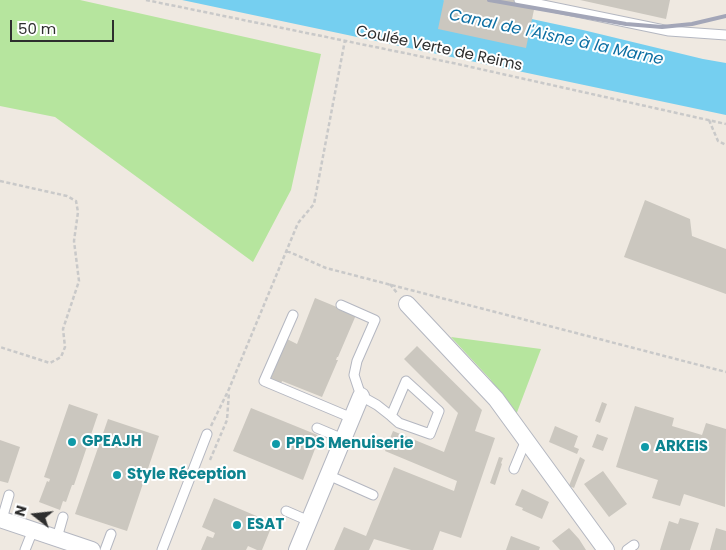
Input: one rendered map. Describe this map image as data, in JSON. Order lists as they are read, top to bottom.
{
  "streets": {
    "path": ["Coulée Verte de Reims"]
  },
  "water": ["Canal de l'Aisne à la Marne"],
  "places": [
    "GPEAJH",
    "PPDS Menuiserie",
    "ARKEIS",
    "Style Réception",
    "ESAT"
  ],
  "scale_bar": "50 m",
  "north": "left"
}
